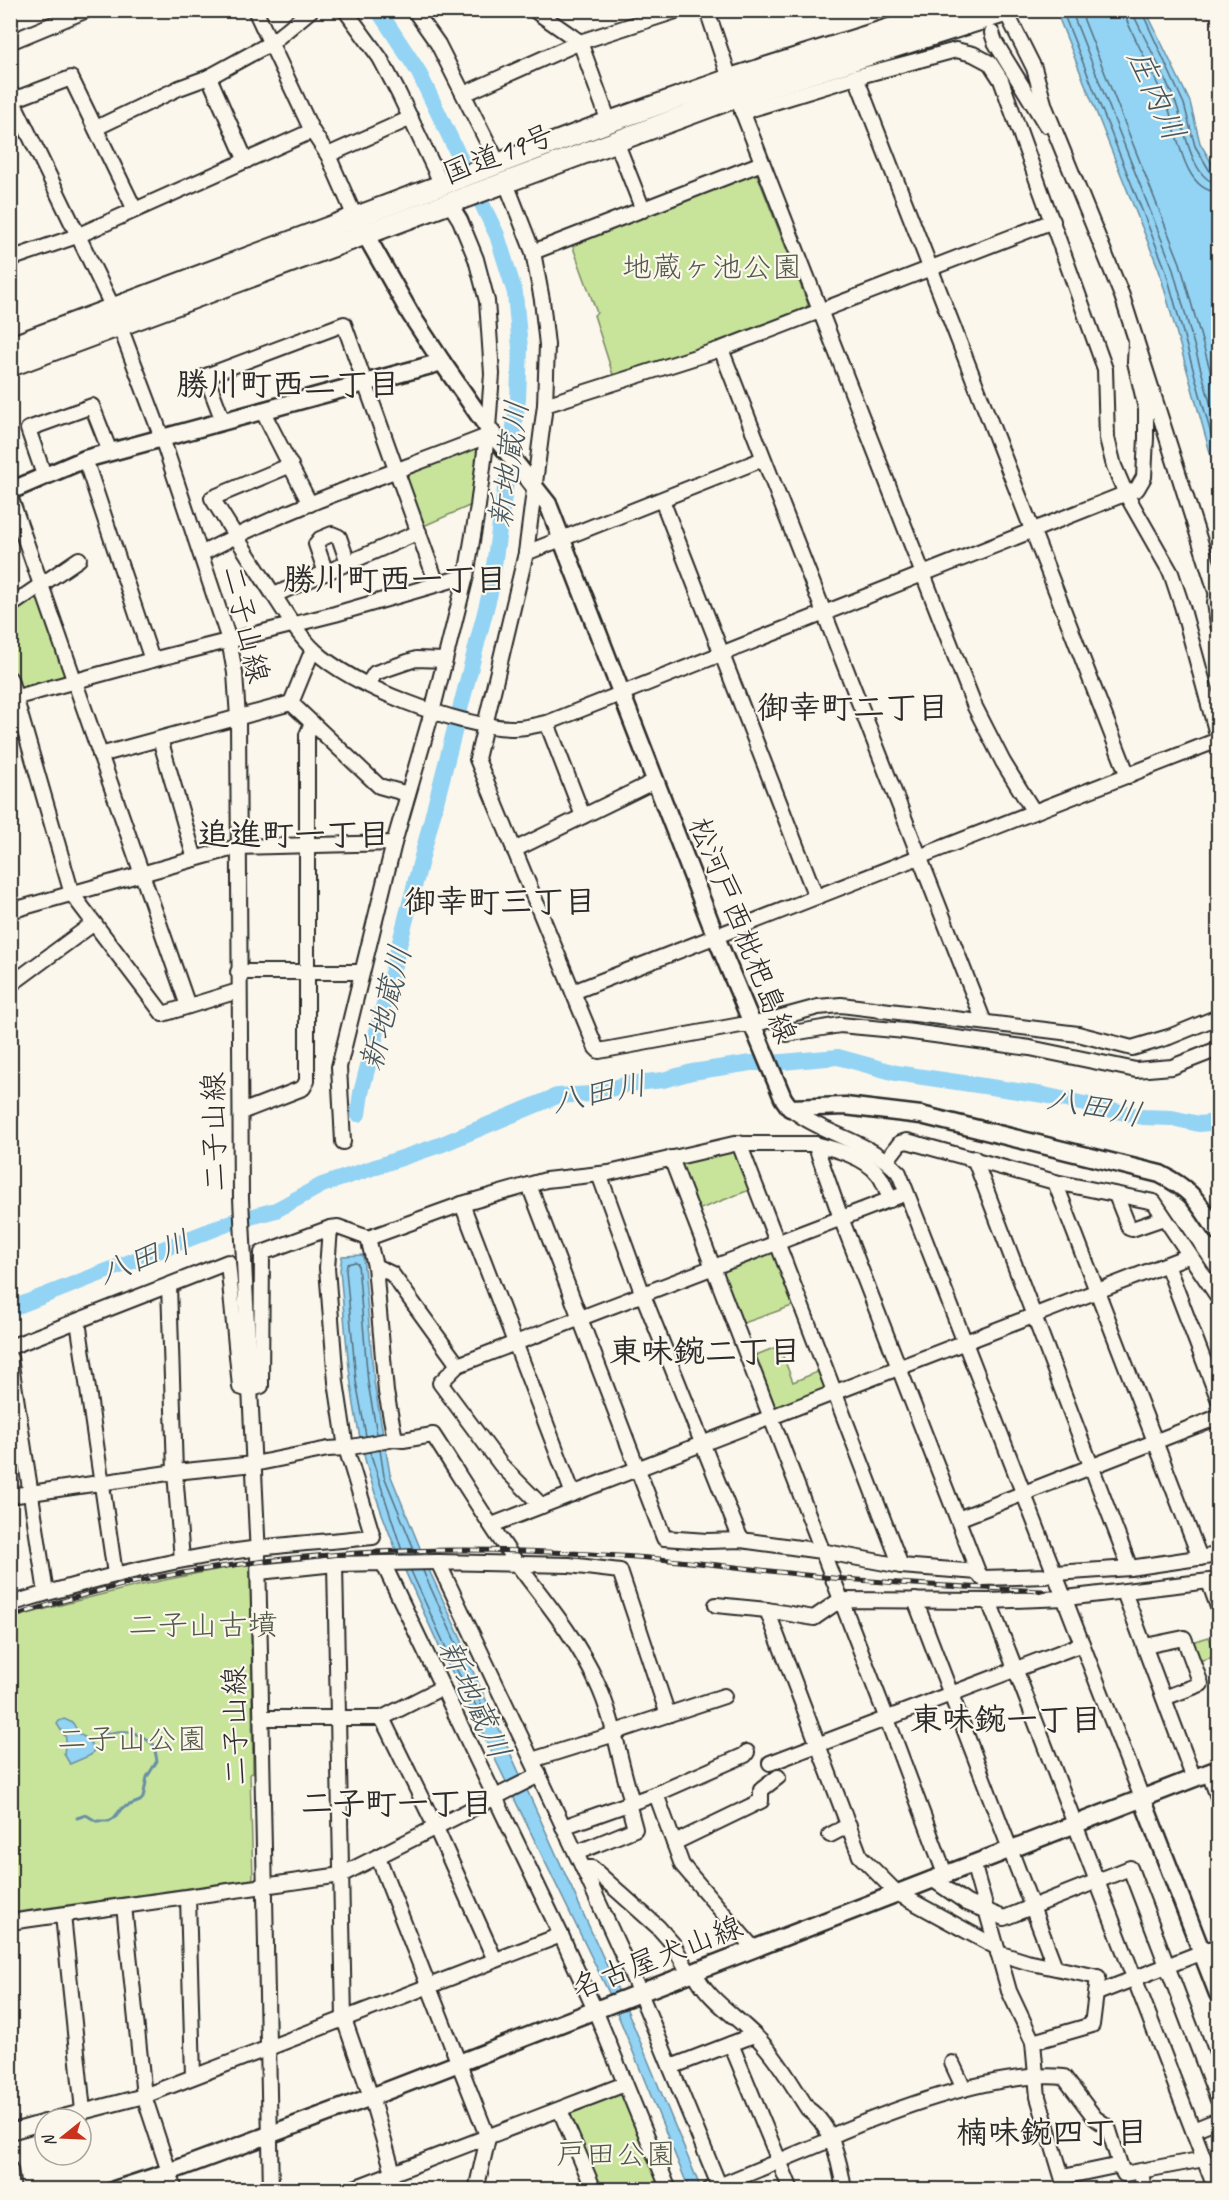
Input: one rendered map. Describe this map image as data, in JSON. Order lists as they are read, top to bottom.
{
  "streets": {
    "highway": ["国道19号"],
    "main road": ["松河戸西枇杷島線", "名古屋犬山線"],
    "street": ["二子山線"]
  },
  "crossings": [
    ["国道19号", "二子山線"],
    ["国道19号", "松河戸西枇杷島線"],
    ["二子山線", "名古屋犬山線"]
  ],
  "districts": [
    "勝川町西二丁目",
    "勝川町西一丁目",
    "御幸町二丁目",
    "追進町一丁目",
    "御幸町三丁目",
    "東味鋺二丁目",
    "東味鋺一丁目",
    "二子町一丁目",
    "楠味鋺四丁目"
  ],
  "water": ["庄内川", "新地蔵川", "八田川"],
  "parks": [
    "地蔵ヶ池公園",
    "二子山古墳",
    "二子山公園",
    "戸田公園"
  ],
  "north": "left"
}
